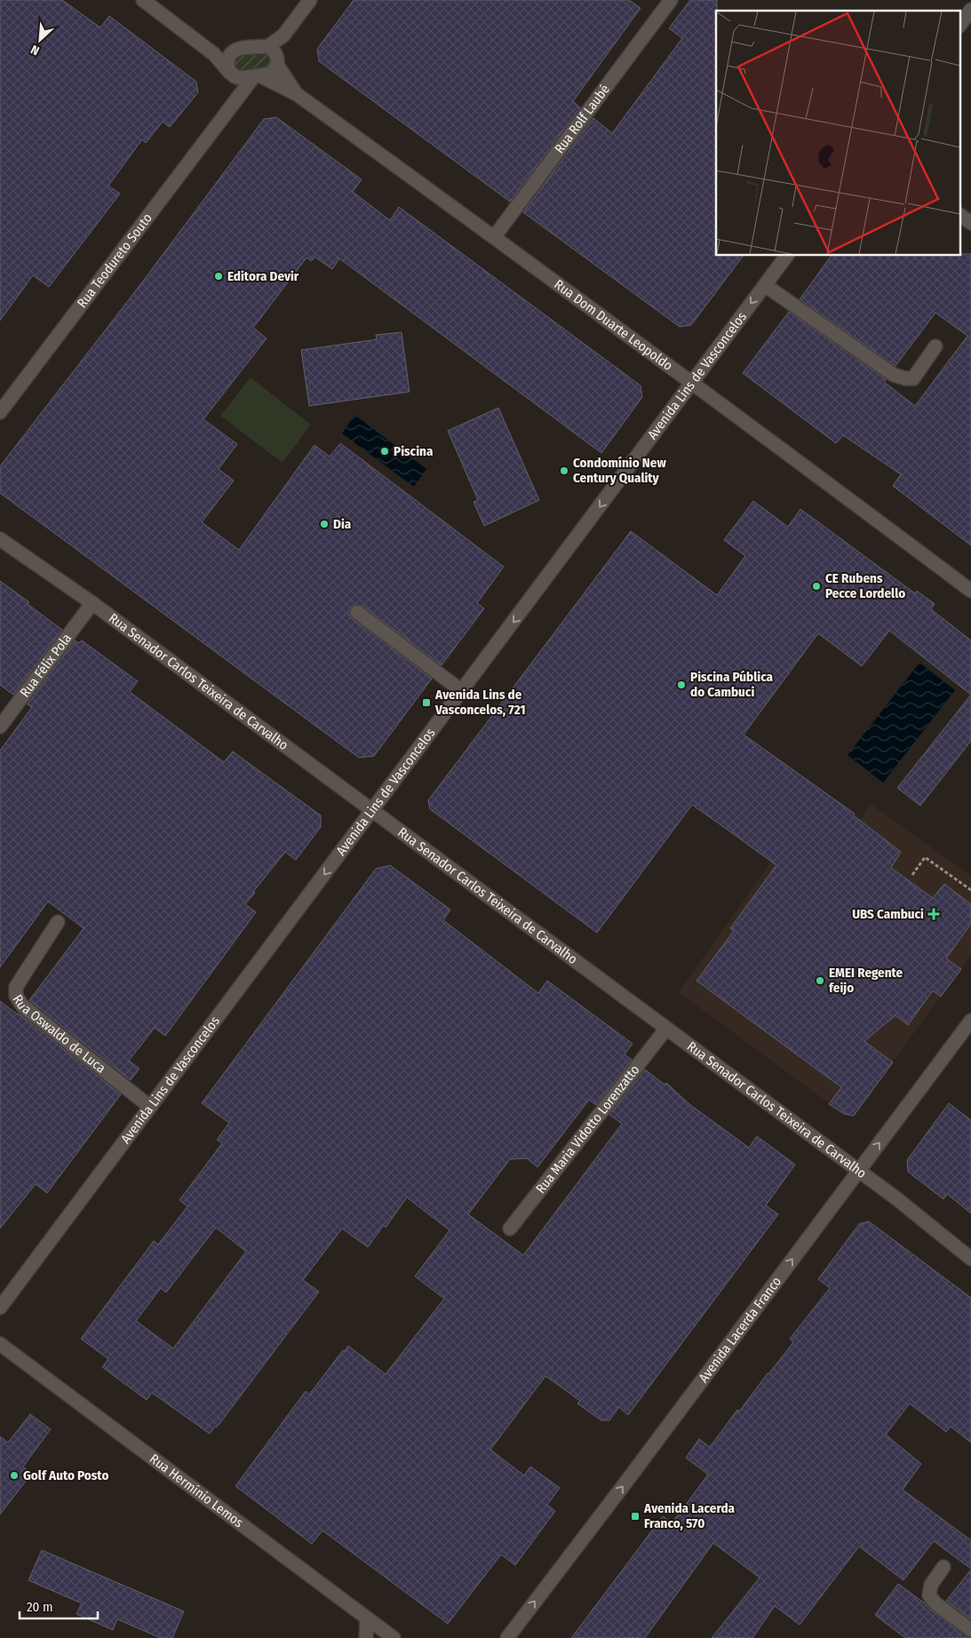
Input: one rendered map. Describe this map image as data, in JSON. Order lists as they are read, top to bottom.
{
  "streets": {
    "street": [
      "Rua Rolf Laubé",
      "Rua Teodureto Souto",
      "Rua Dom Duarte Leopoldo",
      "Avenida Lins de Vasconcelos",
      "Rua Félix Pola",
      "Rua Senador Carlos Teixeira de Carvalho",
      "Rua Oswaldo de Luca",
      "Rua Maria Vidotto Lorenzatto",
      "Avenida Lacerda Franco",
      "Rua Hermínio Lemos"
    ]
  },
  "crossings": [
    ["Rua Rolf Laubé", "Rua Dom Duarte Leopoldo"],
    ["Rua Teodureto Souto", "Rua Dom Duarte Leopoldo"],
    ["Rua Dom Duarte Leopoldo", "Avenida Lins de Vasconcelos"],
    ["Avenida Lins de Vasconcelos", "Rua Senador Carlos Teixeira de Carvalho"],
    ["Avenida Lins de Vasconcelos", "Rua Oswaldo de Luca"],
    ["Rua Félix Pola", "Rua Senador Carlos Teixeira de Carvalho"],
    ["Rua Senador Carlos Teixeira de Carvalho", "Rua Maria Vidotto Lorenzatto"],
    ["Rua Senador Carlos Teixeira de Carvalho", "Avenida Lacerda Franco"]
  ],
  "one_way": ["Avenida Lins de Vasconcelos", "Avenida Lacerda Franco"],
  "places": {
    "other": [
      "Editora Devir",
      "Piscina",
      "Condomínio New Century Quality",
      "Dia",
      "CE Rubens Pecce Lordello",
      "Piscina Pública do Cambuci",
      "EMEI Regente feijo",
      "Golf Auto Posto"
    ],
    "transit": ["Avenida Lins de Vasconcelos, 721", "Avenida Lacerda Franco, 570"],
    "health": ["UBS Cambuci"]
  },
  "scale_bar": "20 m",
  "north": "bottom left"
}
